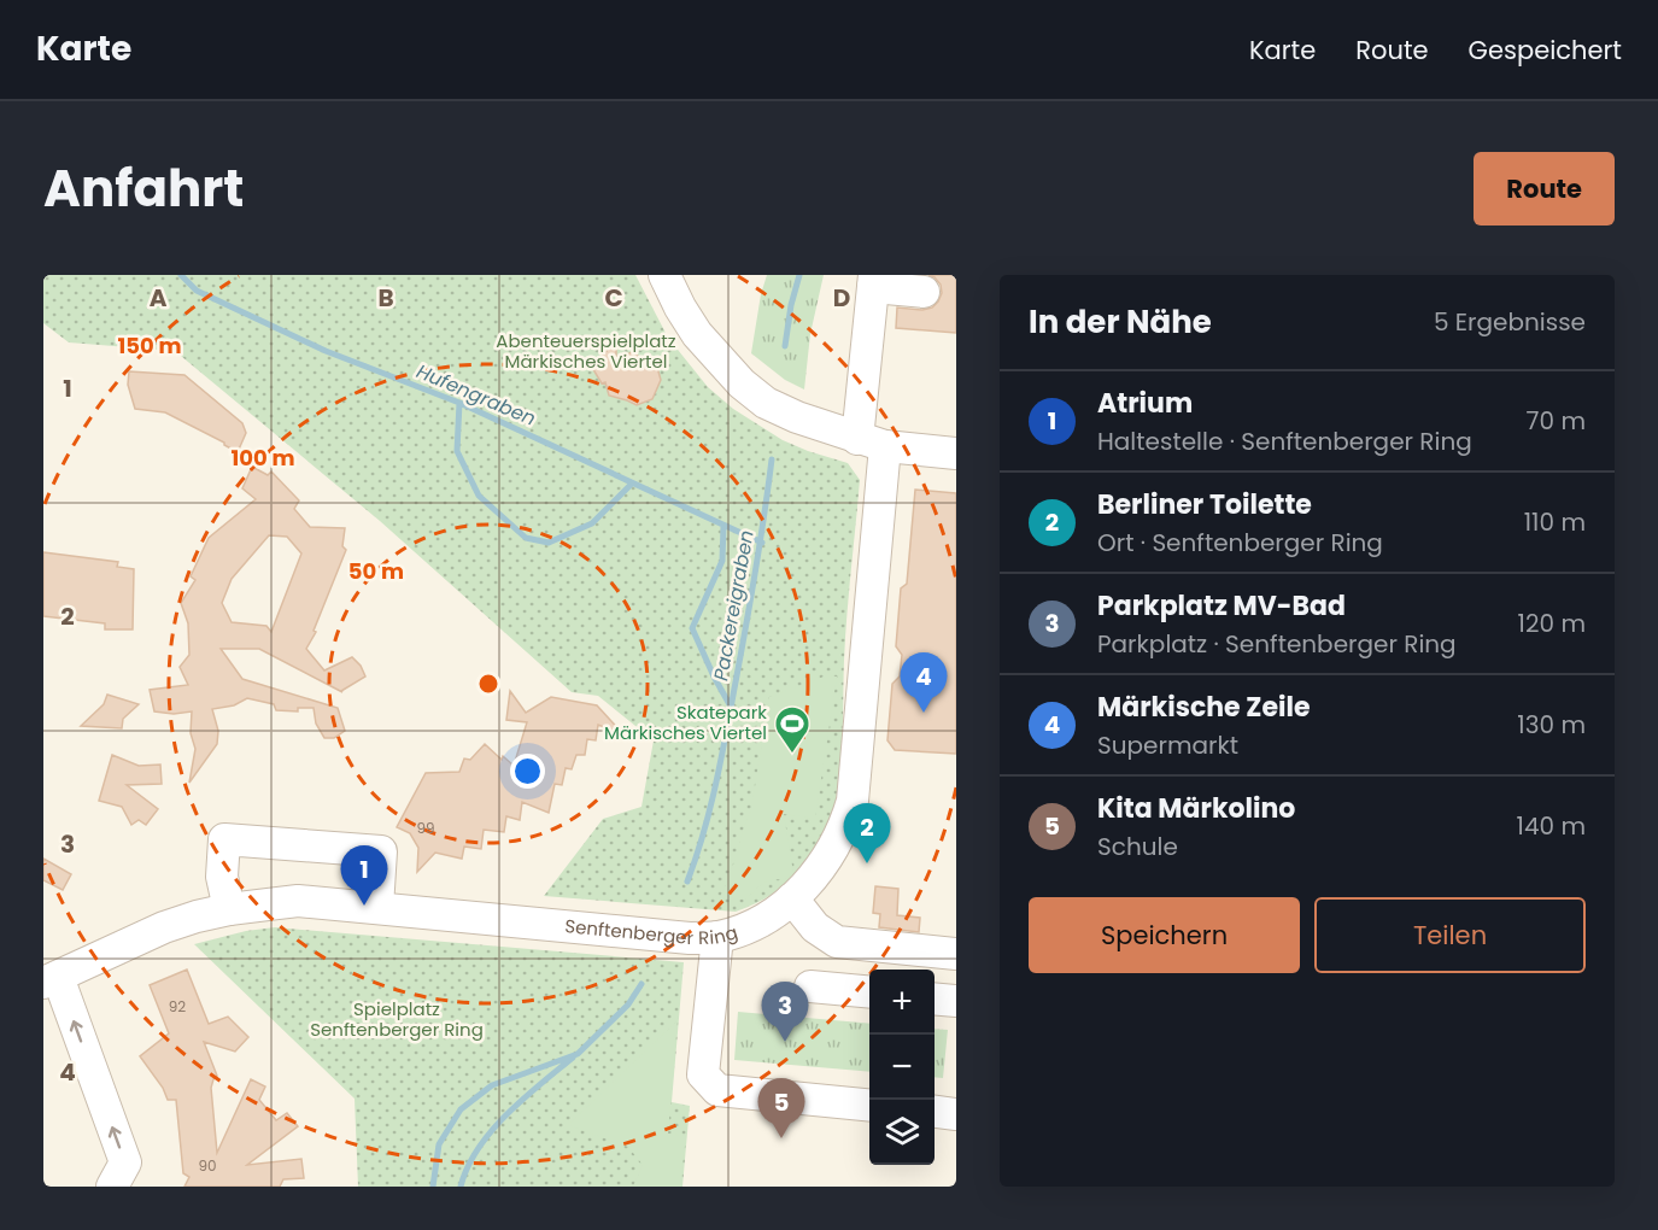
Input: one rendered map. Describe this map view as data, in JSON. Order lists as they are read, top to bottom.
{
  "streets": {
    "street": ["Senftenberger Ring"]
  },
  "water": ["Hufengraben", "Packereigraben"],
  "parks": ["Abenteuerspielplatz Märkisches Viertel", "Spielplatz Senftenberger Ring"],
  "places": {
    "sports": ["Skatepark Märkisches Viertel"]
  },
  "house_numbers": ["99", "92", "90"],
  "page": {
    "header": "Karte",
    "nav": ["Karte", "Route", "Gespeichert"],
    "title": "Anfahrt",
    "buttons": [
      "Route",
      ["Speichern", "Teilen"]
    ],
    "heading": ["In der Nähe", "5 Ergebnisse"],
    "list": [
      {
        "mark": "1",
        "name": "Atrium",
        "note": "Haltestelle · Senftenberger Ring",
        "value": "70 m"
      },
      {
        "mark": "2",
        "name": "Berliner Toilette",
        "note": "Ort · Senftenberger Ring",
        "value": "110 m"
      },
      {
        "mark": "3",
        "name": "Parkplatz MV-Bad",
        "note": "Parkplatz · Senftenberger Ring",
        "value": "120 m"
      },
      {
        "mark": "4",
        "name": "Märkische Zeile",
        "note": "Supermarkt",
        "value": "130 m"
      },
      {
        "mark": "5",
        "name": "Kita Märkolino",
        "note": "Schule",
        "value": "140 m"
      }
    ],
    "pins": [
      "4",
      "2",
      "1",
      "3",
      "5"
    ],
    "map_buttons": ["+", "−"]
  },
  "grid": {
    "columns": [
      "A",
      "B",
      "C",
      "D"
    ],
    "rows": [
      "1",
      "2",
      "3",
      "4"
    ]
  },
  "rings": ["150 m", "100 m", "50 m"]
}
